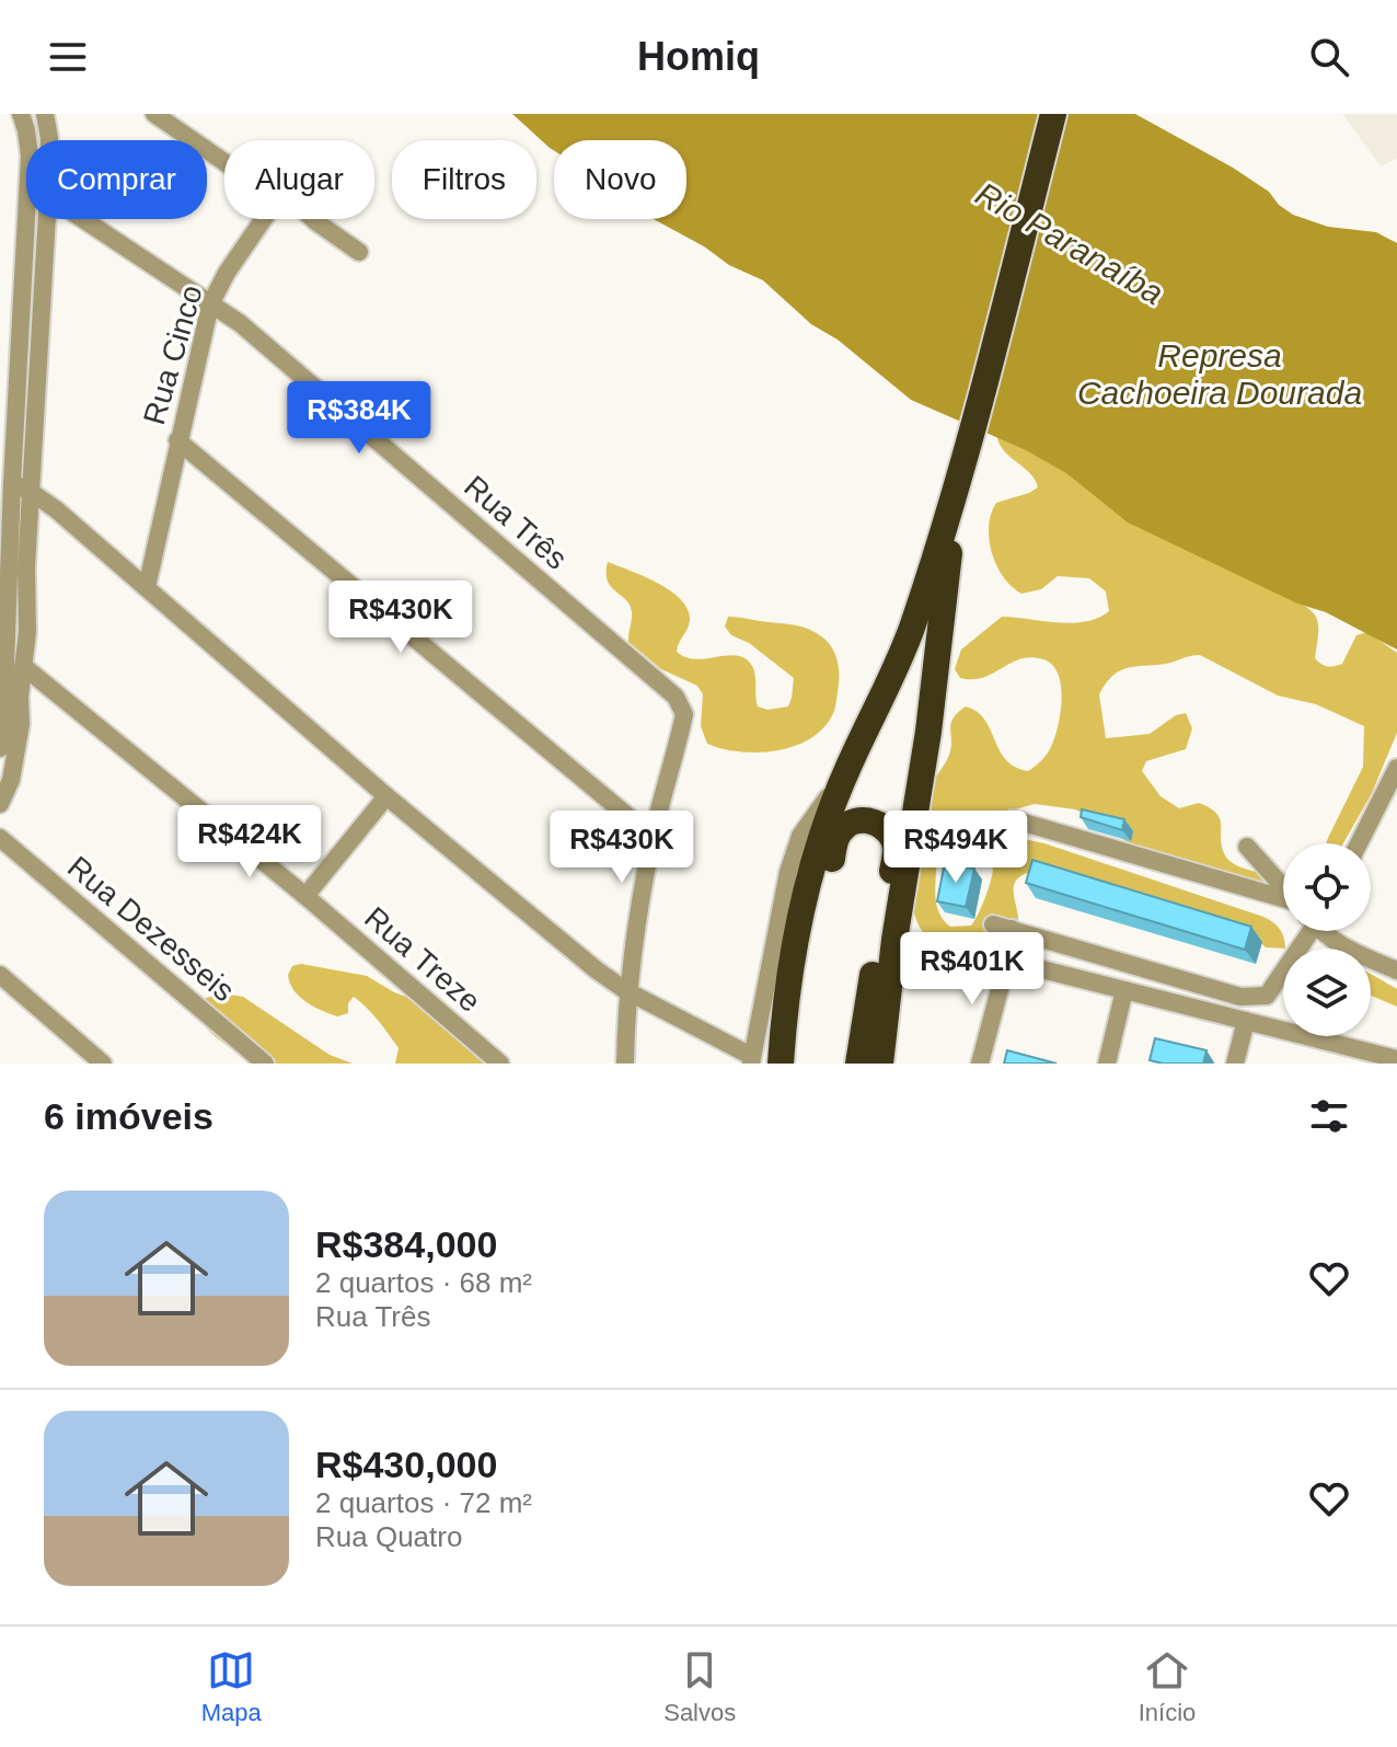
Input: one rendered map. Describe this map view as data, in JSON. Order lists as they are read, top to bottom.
{
  "streets": {
    "street": [
      "Rua Cinco",
      "Rua Três",
      "Rua Dezesseis",
      "Rua Treze"
    ]
  },
  "crossings": [
    ["Rua Cinco", "Rua Três"]
  ],
  "water": ["Rio Paranaíba", "Represa Cachoeira Dourada"],
  "page": {
    "header": "Homiq",
    "chip": [
      "Comprar",
      "Alugar",
      "Filtros",
      "Novo"
    ],
    "price": [
      "R$384K",
      "R$430K",
      "R$424K",
      "R$430K",
      "R$494K",
      "R$401K"
    ],
    "heading": "6 imóveis",
    "list": [
      {
        "name": "R$384,000",
        "note": "2 quartos · 68 m² · Rua Três"
      },
      {
        "name": "R$430,000",
        "note": "2 quartos · 72 m² · Rua Quatro"
      }
    ],
    "tabs": ["Mapa", "Salvos", "Início"]
  }
}
